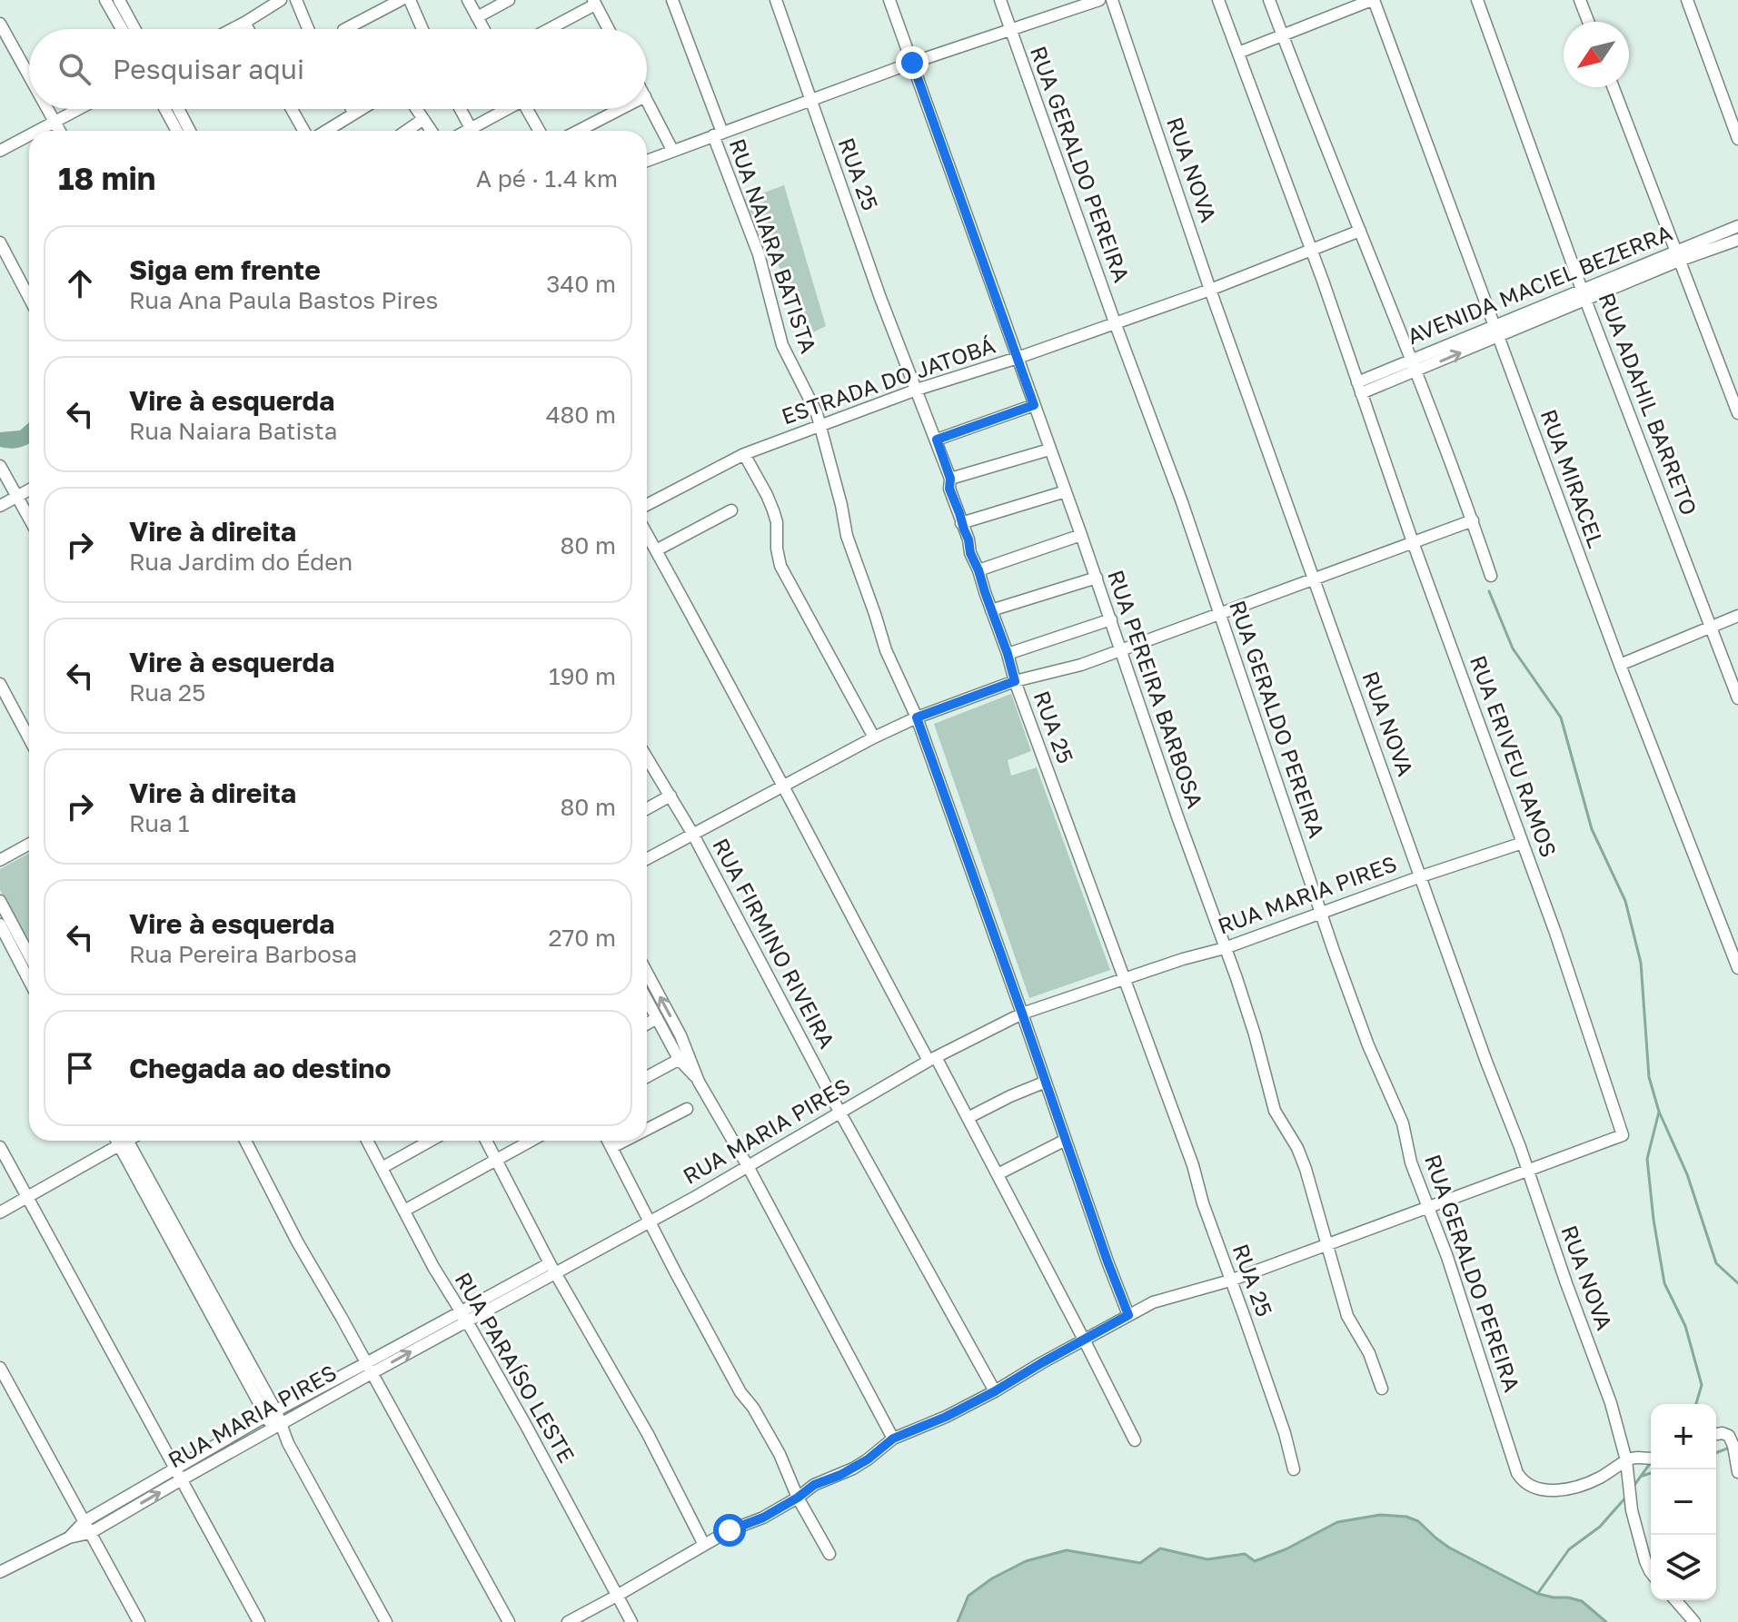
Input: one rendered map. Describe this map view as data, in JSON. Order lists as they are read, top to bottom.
{
  "streets": {
    "street": [
      "RUA GERALDO PEREIRA",
      "RUA NOVA",
      "RUA 25",
      "RUA NAIARA BATISTA",
      "AVENIDA MACIEL BEZERRA",
      "ESTRADA DO JATOBÁ",
      "RUA ADAHIL BARRETO",
      "RUA MIRACEL",
      "RUA PEREIRA BARBOSA",
      "RUA ERIVEU RAMOS",
      "RUA MARIA PIRES",
      "RUA FIRMINO RIVEIRA",
      "RUA PARAÍSO LESTE"
    ]
  },
  "crossings": [
    ["RUA GERALDO PEREIRA", "RUA NOVA"],
    ["RUA GERALDO PEREIRA", "ESTRADA DO JATOBÁ"],
    ["RUA GERALDO PEREIRA", "RUA MARIA PIRES"],
    ["RUA NOVA", "ESTRADA DO JATOBÁ"],
    ["RUA NOVA", "RUA ERIVEU RAMOS"],
    ["RUA NOVA", "RUA MARIA PIRES"],
    ["RUA 25", "ESTRADA DO JATOBÁ"],
    ["RUA 25", "RUA MARIA PIRES"],
    ["RUA NAIARA BATISTA", "ESTRADA DO JATOBÁ"],
    ["RUA NAIARA BATISTA", "RUA MARIA PIRES"],
    ["AVENIDA MACIEL BEZERRA", "RUA ADAHIL BARRETO"],
    ["AVENIDA MACIEL BEZERRA", "RUA MIRACEL"],
    ["AVENIDA MACIEL BEZERRA", "RUA ERIVEU RAMOS"],
    ["ESTRADA DO JATOBÁ", "RUA PEREIRA BARBOSA"],
    ["ESTRADA DO JATOBÁ", "RUA ERIVEU RAMOS"],
    ["RUA PEREIRA BARBOSA", "RUA MARIA PIRES"],
    ["RUA ERIVEU RAMOS", "RUA MARIA PIRES"],
    ["RUA MARIA PIRES", "RUA FIRMINO RIVEIRA"],
    ["RUA MARIA PIRES", "RUA PARAÍSO LESTE"]
  ],
  "north": "bottom left",
  "page": {
    "search": "Pesquisar aqui",
    "heading": ["18 min", "A pé · 1.4 km"],
    "list": [
      ["Siga em frente", "Rua Ana Paula Bastos Pires", "340 m"],
      ["Vire à esquerda", "Rua Naiara Batista", "480 m"],
      ["Vire à direita", "Rua Jardim do Éden", "80 m"],
      ["Vire à esquerda", "Rua 25", "190 m"],
      ["Vire à direita", "Rua 1", "80 m"],
      ["Vire à esquerda", "Rua Pereira Barbosa", "270 m"],
      "Chegada ao destino"
    ],
    "map_buttons": ["+", "−"]
  }
}
